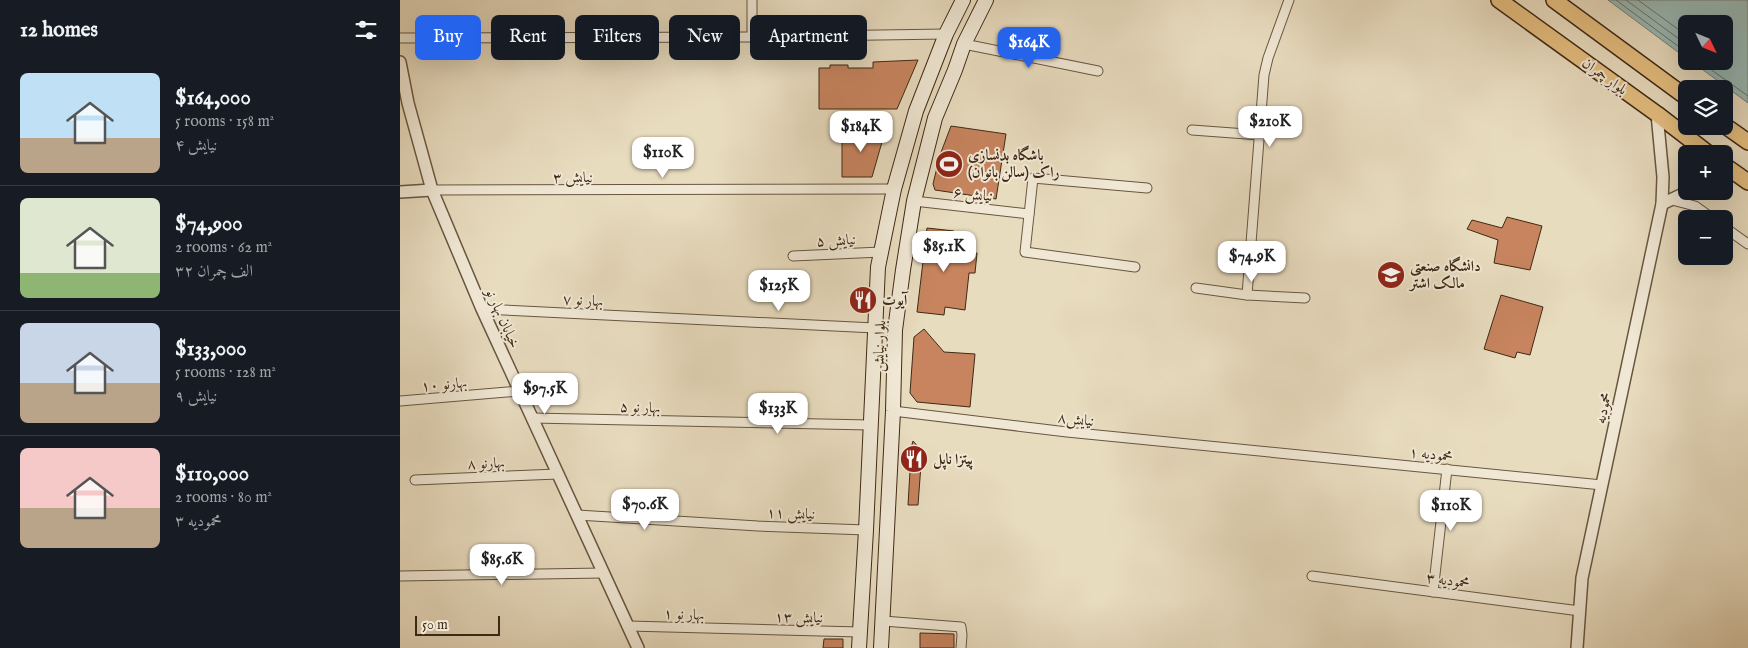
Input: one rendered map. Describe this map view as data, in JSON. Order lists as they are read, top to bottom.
{
  "streets": {
    "main road": ["بلوار چمران", "بلوار نیایش"],
    "street": [
      "نیایش ۳",
      "نیایش ۶",
      "نیایش ۵",
      "۷ بهار نو",
      "خیابان بهار نو",
      "۱۰ بهارنو",
      "۵ بهار نو",
      "محمودیه",
      "نیایش۸",
      "۱ محمودیه",
      "۸ بهارنو",
      "نیایش ۱۱",
      "۳ محمودیه",
      "۱ بهار نو",
      "نیایش ۱۳"
    ]
  },
  "crossings": [
    ["بلوار چمران", "محمودیه"],
    ["نیایش ۳", "خیابان بهار نو"],
    ["نیایش ۳", "بلوار نیایش"],
    ["نیایش ۶", "بلوار نیایش"],
    ["نیایش ۵", "بلوار نیایش"],
    ["۷ بهار نو", "خیابان بهار نو"],
    ["۷ بهار نو", "بلوار نیایش"],
    ["خیابان بهار نو", "۱۰ بهارنو"],
    ["خیابان بهار نو", "۵ بهار نو"],
    ["خیابان بهار نو", "۸ بهارنو"],
    ["خیابان بهار نو", "نیایش ۱۱"],
    ["خیابان بهار نو", "۱ بهار نو"],
    ["بلوار نیایش", "۵ بهار نو"],
    ["بلوار نیایش", "نیایش۸"],
    ["بلوار نیایش", "نیایش ۱۱"],
    ["بلوار نیایش", "نیایش ۱۳"],
    ["محمودیه", "۱ محمودیه"],
    ["محمودیه", "۳ محمودیه"],
    ["نیایش۸", "۱ محمودیه"],
    ["۱ بهار نو", "نیایش ۱۳"]
  ],
  "places": {
    "sports": ["باشگاه بدنسازی راک (سالن بانوان)"],
    "school or university": ["دانشگاه صنعتی مالک اشتر"],
    "restaurant": ["آیوت", "پیتزا ناپل"]
  },
  "scale_bar": "50 m",
  "north": "bottom right",
  "page": {
    "heading": "12 homes",
    "map_buttons": ["+", "−"],
    "chip": [
      "Buy",
      "Rent",
      "Filters",
      "New",
      "Apartment"
    ],
    "price": [
      "$164K",
      "$210K",
      "$184K",
      "$110K",
      "$85.1K",
      "$74.9K",
      "$125K",
      "$97.5K",
      "$133K",
      "$70.6K",
      "$110K",
      "$85.6K"
    ],
    "list": [
      {
        "name": "$164,000",
        "note": "5 rooms · 158 m² · نیایش ۴"
      },
      {
        "name": "$74,900",
        "note": "2 rooms · 62 m² · ۳۲ الف چمران"
      },
      {
        "name": "$133,000",
        "note": "5 rooms · 128 m² · نیایش ۹"
      },
      {
        "name": "$110,000",
        "note": "2 rooms · 80 m² · ۳ محمودیه"
      }
    ],
    "scale": "50 m"
  }
}
